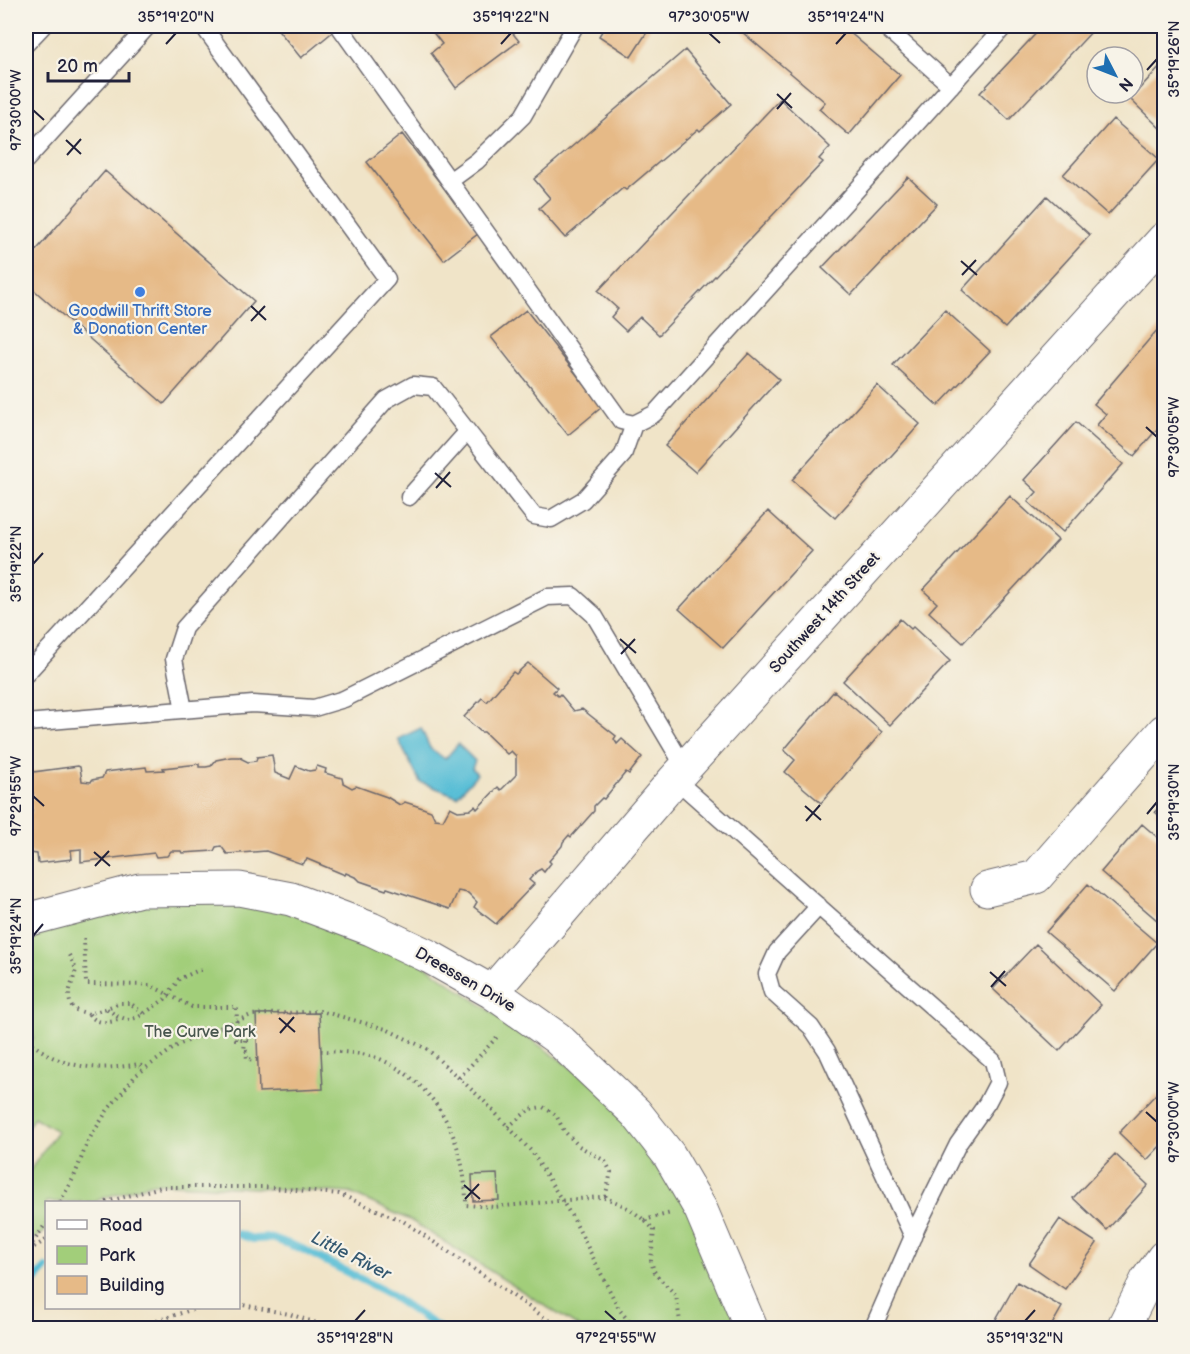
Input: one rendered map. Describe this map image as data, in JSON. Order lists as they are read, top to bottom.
{
  "streets": {
    "street": ["Southwest 14th Street", "Dreessen Drive"]
  },
  "crossings": [
    ["Southwest 14th Street", "Dreessen Drive"]
  ],
  "water": ["Little River"],
  "parks": ["The Curve Park"],
  "places": ["Goodwill Thrift Store & Donation Center"],
  "legend": ["Road", "Park", "Building"],
  "scale_bar": "20 m",
  "north": "bottom right",
  "coordinates": [
    "35°19'20\"N",
    "35°19'22\"N",
    "97°30'05\"W",
    "35°19'24\"N",
    "35°19'26\"N",
    "97°30'00\"W",
    "97°29'55\"W",
    "35°19'30\"N",
    "35°19'28\"N",
    "35°19'32\"N"
  ]
}
